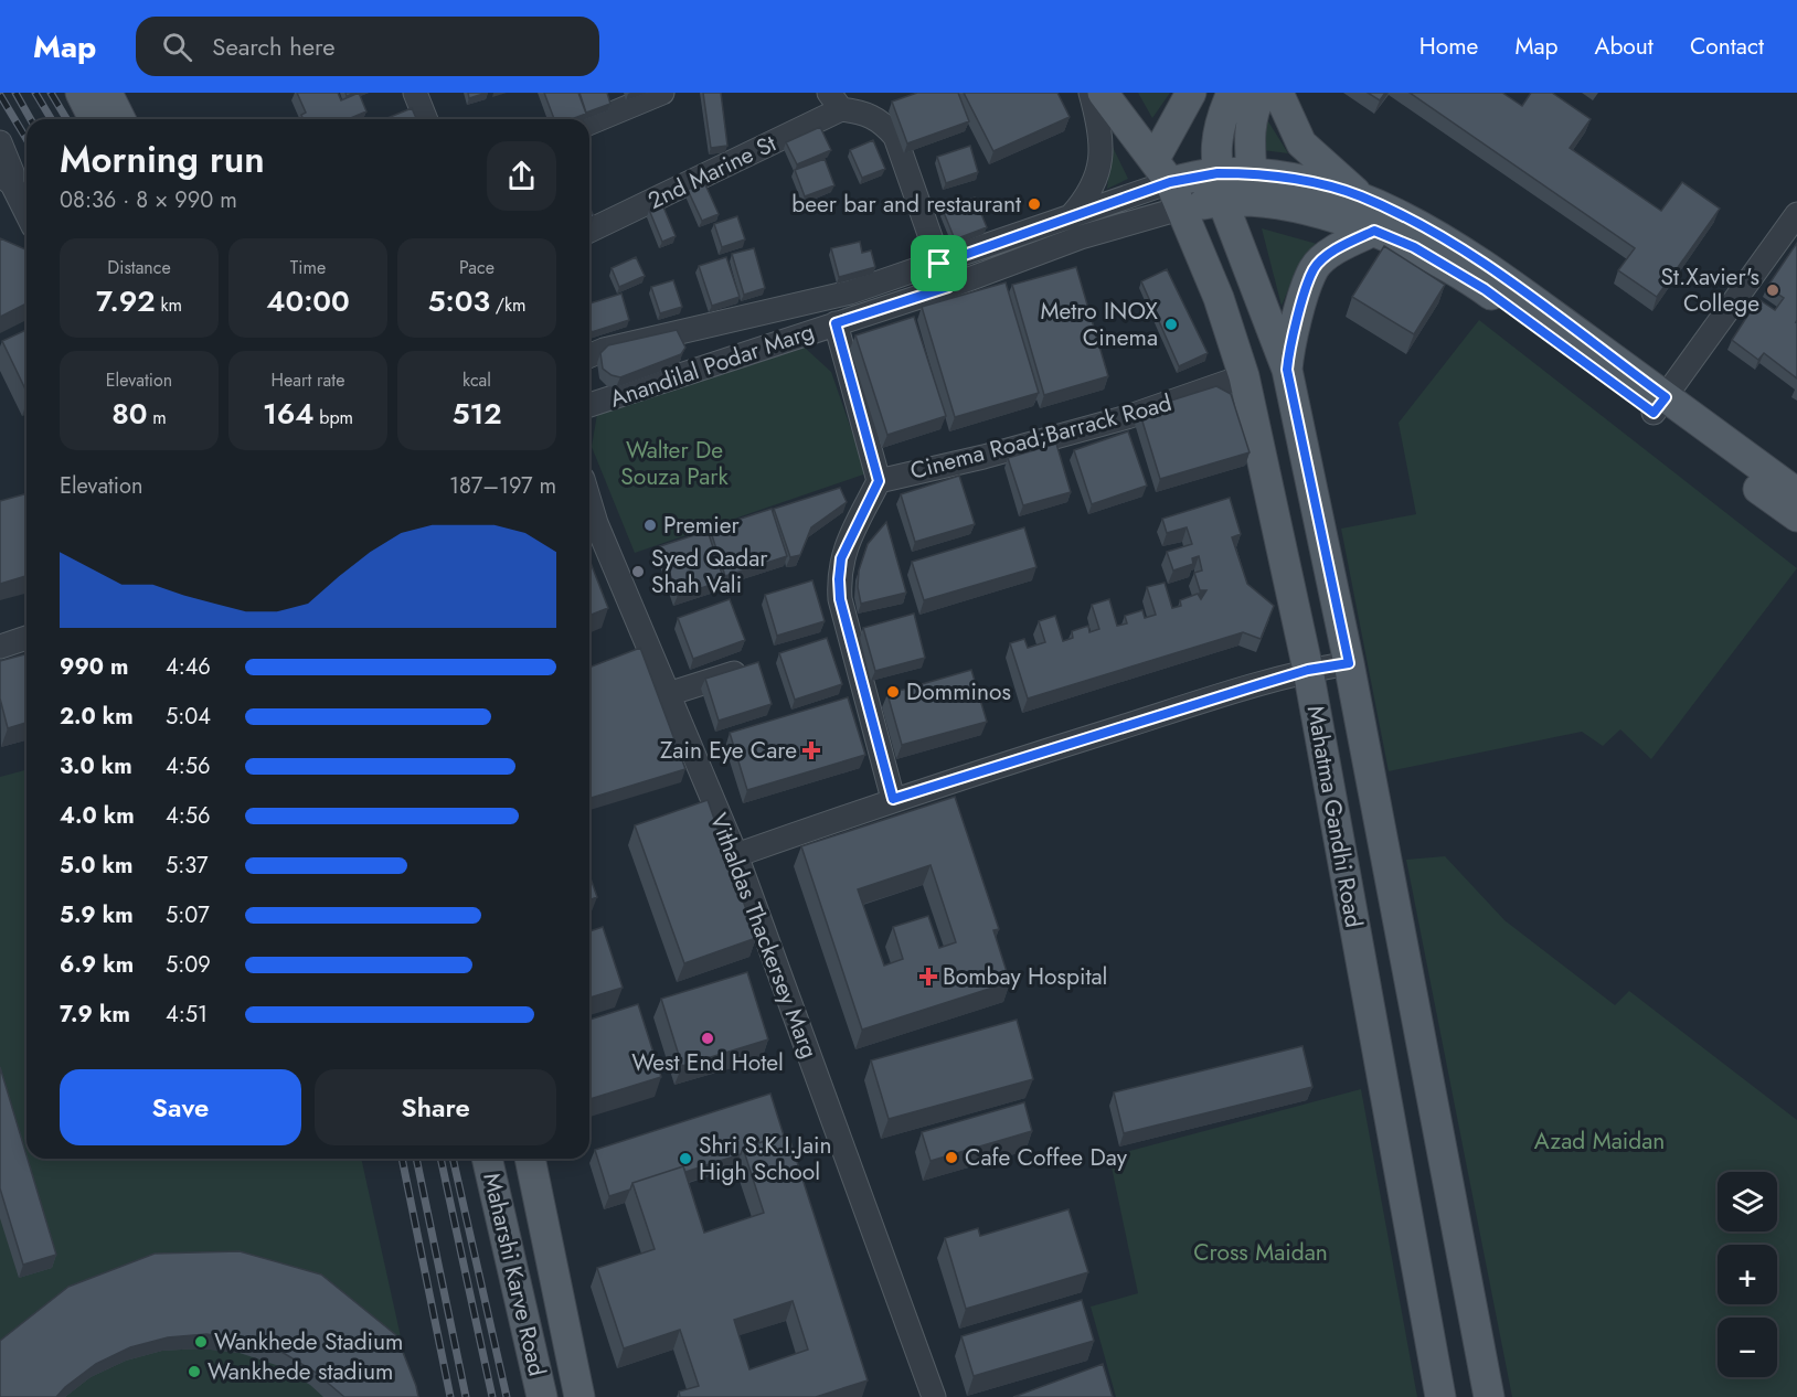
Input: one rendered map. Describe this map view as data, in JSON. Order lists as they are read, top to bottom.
{
  "streets": {
    "main road": ["Mahatma Gandhi Road", "Maharshi Karve Road"],
    "street": [
      "2nd Marine St",
      "Anandilal Podar Marg",
      "Cinema Road;Barrack Road",
      "Vithaldas Thackersey Marg"
    ]
  },
  "crossings": [
    ["Anandilal Podar Marg", "Cinema Road;Barrack Road"],
    ["Anandilal Podar Marg", "Mahatma Gandhi Road"],
    ["Cinema Road;Barrack Road", "Mahatma Gandhi Road"]
  ],
  "parks": ["Walter De Souza Park", "Azad Maidan", "Cross Maidan"],
  "places": {
    "other": [
      "beer bar and restaurant",
      "St.Xavier's College",
      "Metro INOX Cinema",
      "Premier",
      "Syed Qadar Shah Vali",
      "Domminos",
      "West End Hotel",
      "Cafe Coffee Day",
      "Shri S.K.I.Jain High School",
      "Wankhede Stadium",
      "Wankhede stadium"
    ],
    "health": ["Zain Eye Care", "Bombay Hospital"]
  },
  "page": {
    "header": "Map",
    "search": "Search here",
    "nav": [
      "Home",
      "Map",
      "About",
      "Contact"
    ],
    "heading": ["Morning run", "08:36 · 8 × 990 m"],
    "stats": [
      ["Distance", "7.92 km"],
      ["Time", "40:00"],
      ["Pace", "5:03 /km"],
      ["Elevation", "80 m"],
      ["Heart rate", "164 bpm"],
      ["kcal", "512"]
    ],
    "chart": ["Elevation", "187–197 m"],
    "list": [
      {
        "name": "990 m",
        "note": "4:46"
      },
      {
        "name": "2.0 km",
        "note": "5:04"
      },
      {
        "name": "3.0 km",
        "note": "4:56"
      },
      {
        "name": "4.0 km",
        "note": "4:56"
      },
      {
        "name": "5.0 km",
        "note": "5:37"
      },
      {
        "name": "5.9 km",
        "note": "5:07"
      },
      {
        "name": "6.9 km",
        "note": "5:09"
      },
      {
        "name": "7.9 km",
        "note": "4:51"
      }
    ],
    "buttons": ["Save", "Share"],
    "map_buttons": ["+", "−"]
  }
}
